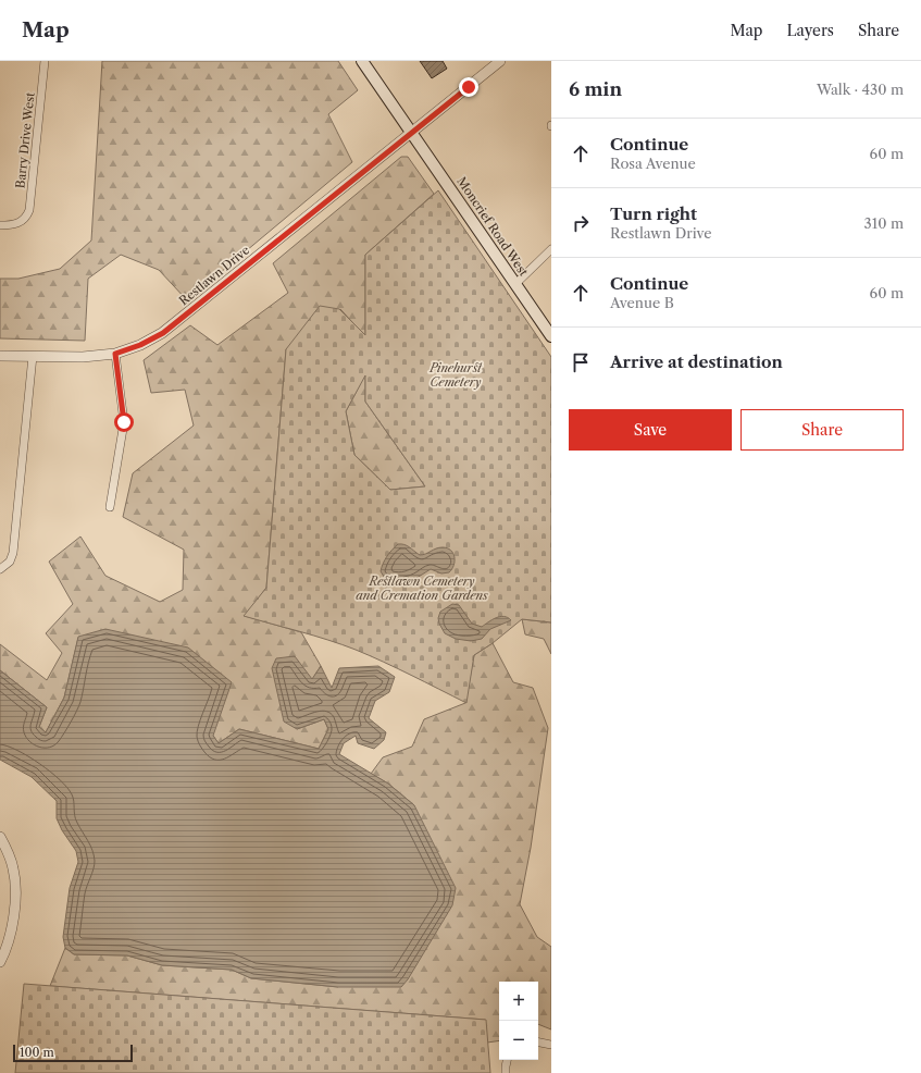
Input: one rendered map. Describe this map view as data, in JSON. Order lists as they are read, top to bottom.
{
  "streets": {
    "main road": ["Moncrief Road West"],
    "street": ["Barry Drive West", "Restlawn Drive"]
  },
  "crossings": [
    ["Moncrief Road West", "Restlawn Drive"]
  ],
  "parks": ["Pinehurst Cemetery", "Restlawn Cemetery and Cremation Gardens"],
  "scale_bar": "100 m",
  "page": {
    "header": "Map",
    "nav": ["Map", "Layers", "Share"],
    "heading": ["6 min", "Walk · 430 m"],
    "list": [
      ["Continue", "Rosa Avenue", "60 m"],
      ["Turn right", "Restlawn Drive", "310 m"],
      ["Continue", "Avenue B", "60 m"],
      "Arrive at destination"
    ],
    "buttons": ["Save", "Share"],
    "map_buttons": ["+", "−"],
    "scale": "100 m"
  }
}
